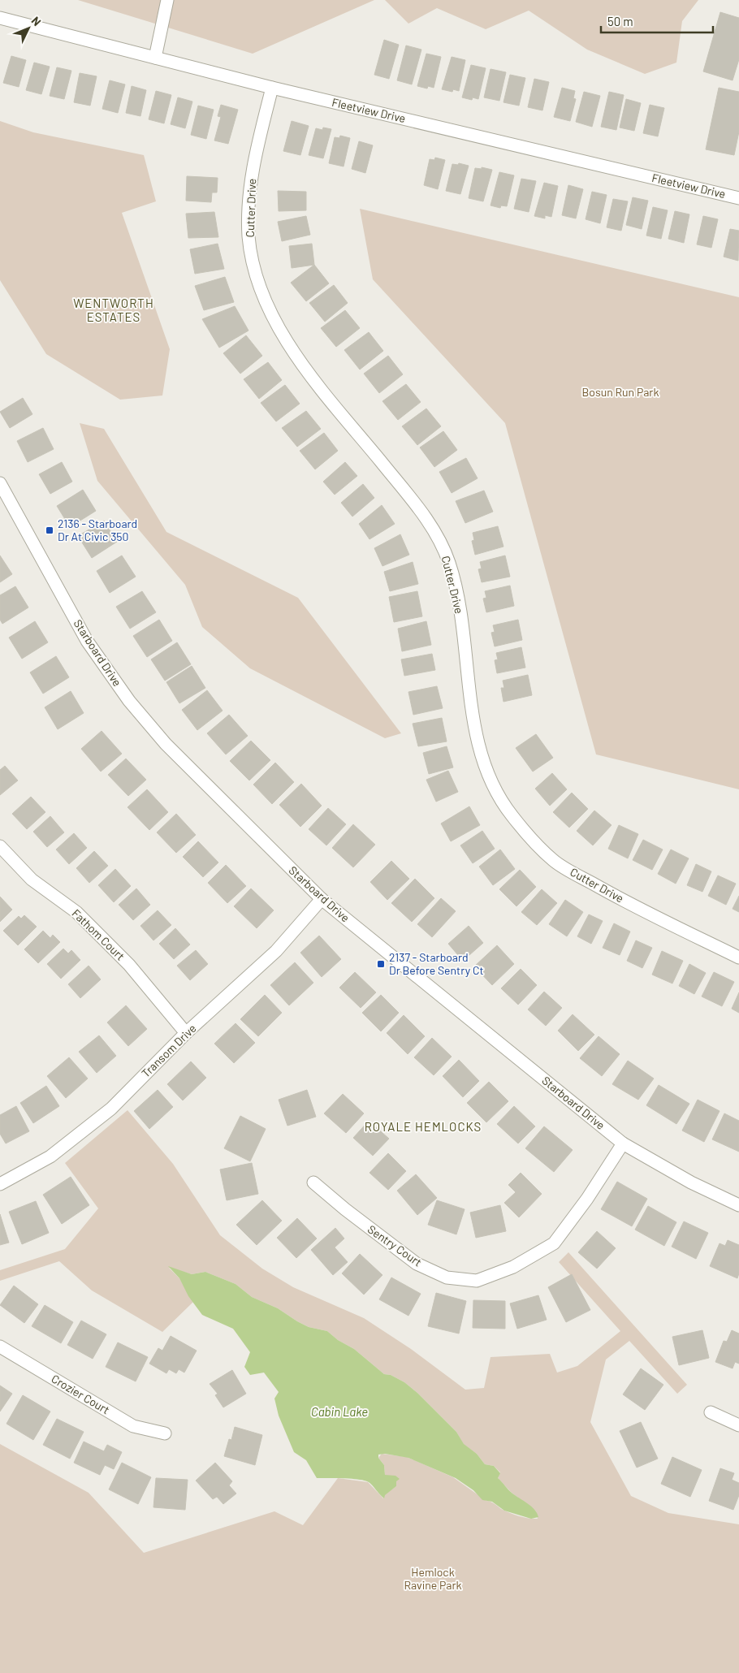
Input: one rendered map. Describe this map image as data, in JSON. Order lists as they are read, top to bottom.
{
  "streets": {
    "street": [
      "Fleetview Drive",
      "Cutter Drive",
      "Starboard Drive",
      "Fathom Court",
      "Transom Drive",
      "Sentry Court",
      "Crozier Court"
    ]
  },
  "crossings": [
    ["Fleetview Drive", "Cutter Drive"],
    ["Starboard Drive", "Transom Drive"],
    ["Starboard Drive", "Sentry Court"],
    ["Fathom Court", "Transom Drive"]
  ],
  "districts": ["WENTWORTH ESTATES", "ROYALE HEMLOCKS"],
  "water": ["Cabin Lake"],
  "parks": ["Bosun Run Park", "Hemlock Ravine Park"],
  "places": {
    "transit": ["2136 - Starboard Dr At Civic 350", "2137 - Starboard Dr Before Sentry Ct"]
  },
  "scale_bar": "50 m",
  "north": "top right"
}
